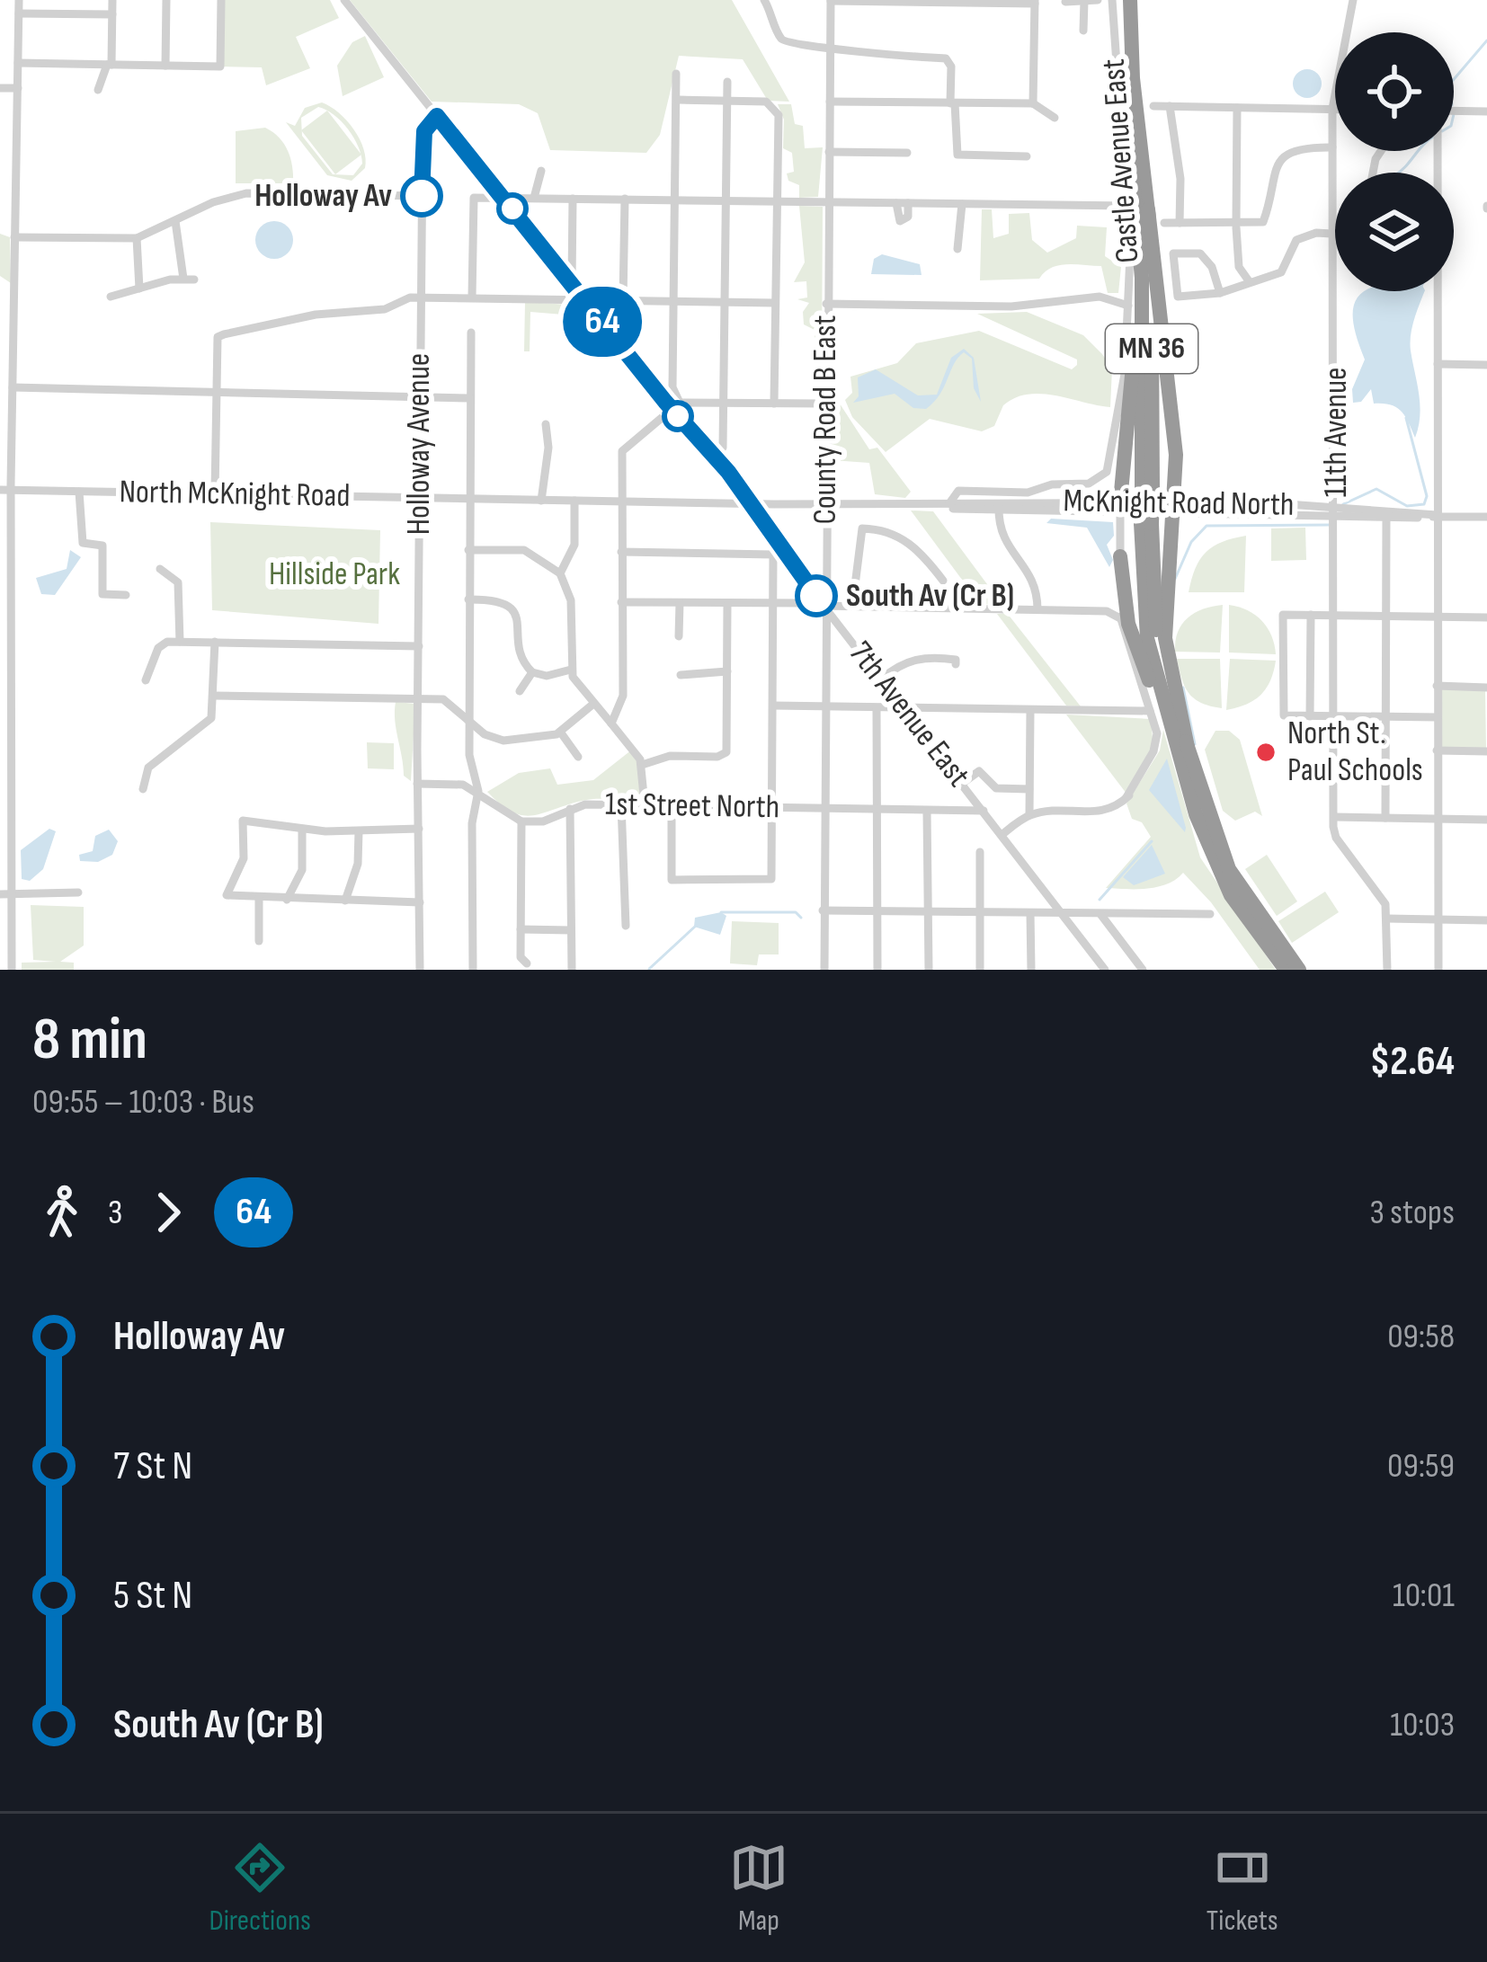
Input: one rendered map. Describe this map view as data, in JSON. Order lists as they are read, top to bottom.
{
  "streets": {
    "highway": ["MN 36"],
    "street": [
      "Castle Avenue East",
      "County Road B East",
      "11th Avenue",
      "Holloway Avenue",
      "North McKnight Road",
      "McKnight Road North",
      "7th Avenue East",
      "1st Street North"
    ]
  },
  "crossings": [
    ["Castle Avenue East", "MN 36"],
    ["Castle Avenue East", "McKnight Road North"],
    ["County Road B East", "McKnight Road North"],
    ["County Road B East", "7th Avenue East"],
    ["County Road B East", "1st Street North"],
    ["11th Avenue", "McKnight Road North"],
    ["Holloway Avenue", "North McKnight Road"],
    ["Holloway Avenue", "7th Avenue East"],
    ["North McKnight Road", "McKnight Road North"],
    ["McKnight Road North", "7th Avenue East"],
    ["7th Avenue East", "1st Street North"]
  ],
  "parks": ["Hillside Park"],
  "places": ["Holloway Av", "South Av (Cr B)", "North St. Paul Schools"],
  "lines": ["bus line 64"],
  "page": {
    "on_map": "64",
    "heading": ["8 min", "09:55 – 10:03 · Bus", "$2.64"],
    "legs": ["3", "64", "3 stops"],
    "list": [
      {
        "name": "Holloway Av",
        "value": "09:58"
      },
      {
        "name": "7 St N",
        "value": "09:59"
      },
      {
        "name": "5 St N",
        "value": "10:01"
      },
      {
        "name": "South Av (Cr B)",
        "value": "10:03"
      }
    ],
    "tabs": ["Directions", "Map", "Tickets"]
  }
}
